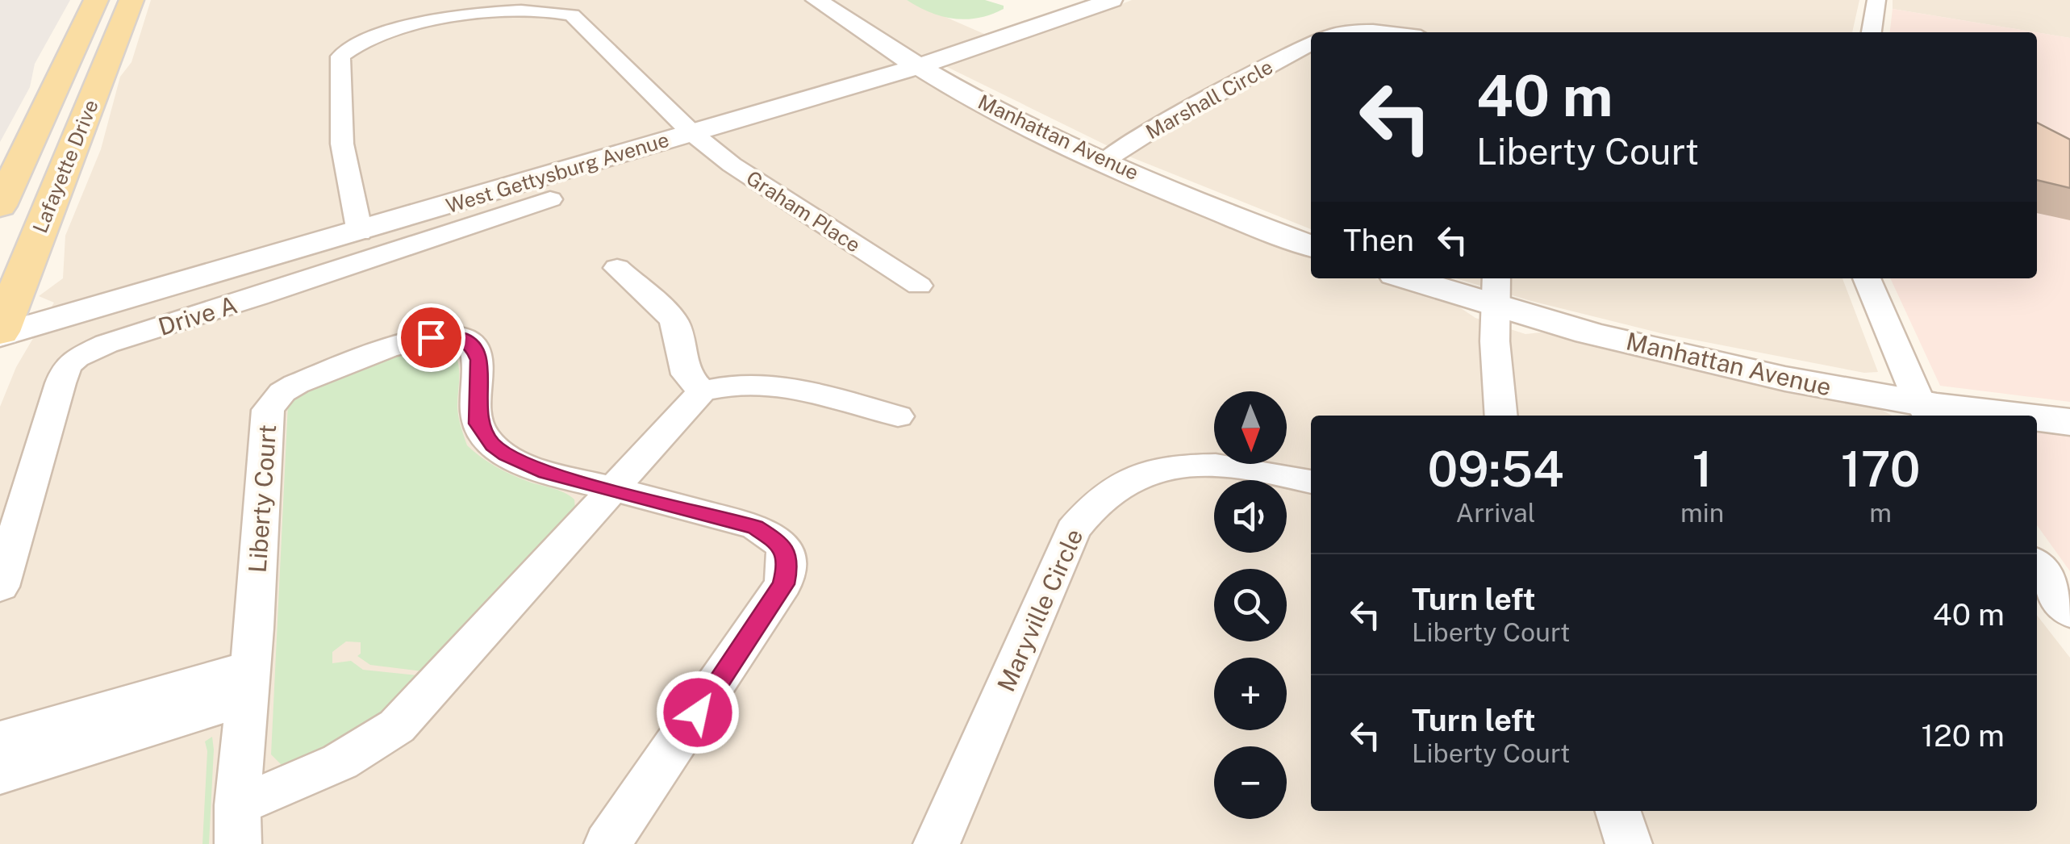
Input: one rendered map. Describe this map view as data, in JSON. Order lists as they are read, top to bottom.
{
  "streets": {
    "main road": ["Lafayette Drive"],
    "street": [
      "Marshall Circle",
      "Manhattan Avenue",
      "West Gettysburg Avenue",
      "Graham Place",
      "Drive A",
      "Liberty Court",
      "Maryville Circle"
    ]
  },
  "crossings": [
    ["Marshall Circle", "Manhattan Avenue"],
    ["Manhattan Avenue", "West Gettysburg Avenue"],
    ["Lafayette Drive", "West Gettysburg Avenue"],
    ["West Gettysburg Avenue", "Graham Place"]
  ],
  "north": "bottom",
  "page": {
    "turn": ["40 m", "Liberty Court"],
    "then": "Then",
    "map_buttons": ["+", "−"],
    "eta": [
      "09:54",
      "Arrival",
      "1",
      "min",
      "170",
      "m"
    ],
    "list": [
      {
        "name": "Turn left",
        "note": "Liberty Court",
        "value": "40 m"
      },
      {
        "name": "Turn left",
        "note": "Liberty Court",
        "value": "120 m"
      }
    ]
  }
}
